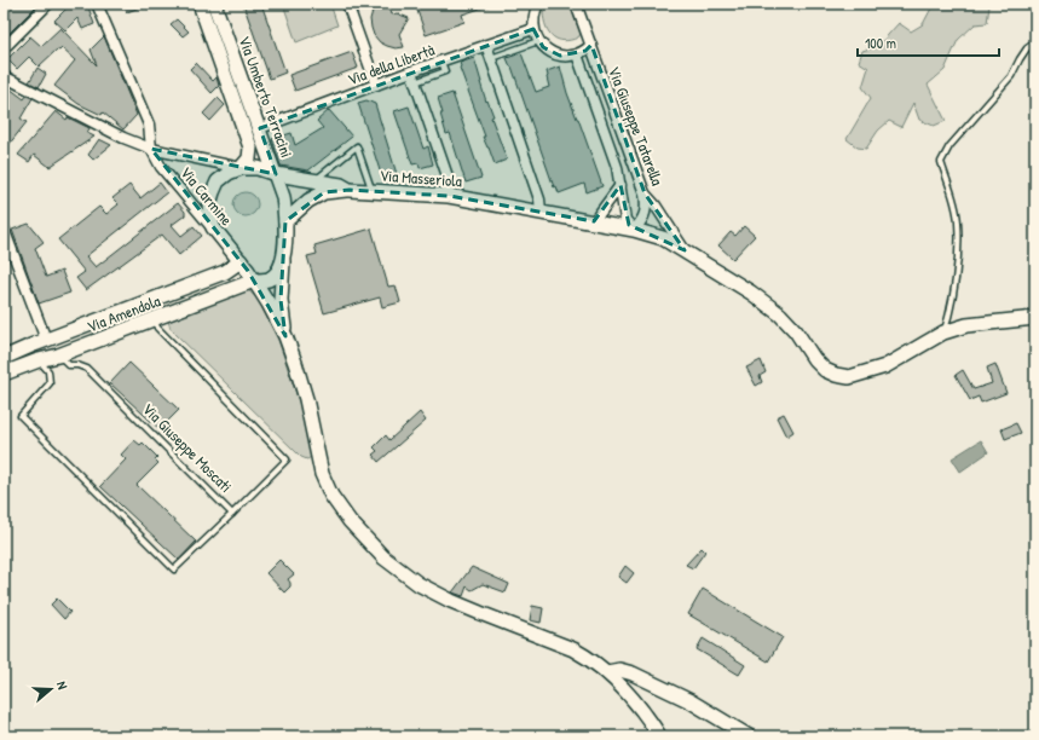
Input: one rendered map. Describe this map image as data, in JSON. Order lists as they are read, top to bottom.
{
  "streets": {
    "street": [
      "Via della Libertà",
      "Via Umberto Terracini",
      "Via Giuseppe Tatarella",
      "Via Masseriola",
      "Via Carmine",
      "Via Amendola"
    ],
    "lane": ["Via Giuseppe Moscati"]
  },
  "crossings": [
    ["Via della Libertà", "Via Umberto Terracini"],
    ["Via Umberto Terracini", "Via Masseriola"],
    ["Via Umberto Terracini", "Via Carmine"],
    ["Via Umberto Terracini", "Via Amendola"],
    ["Via Giuseppe Tatarella", "Via Masseriola"],
    ["Via Masseriola", "Via Carmine"],
    ["Via Masseriola", "Via Amendola"],
    ["Via Carmine", "Via Amendola"],
    ["Via Amendola", "Via Giuseppe Moscati"]
  ],
  "scale_bar": "100 m",
  "north": "right"
}
